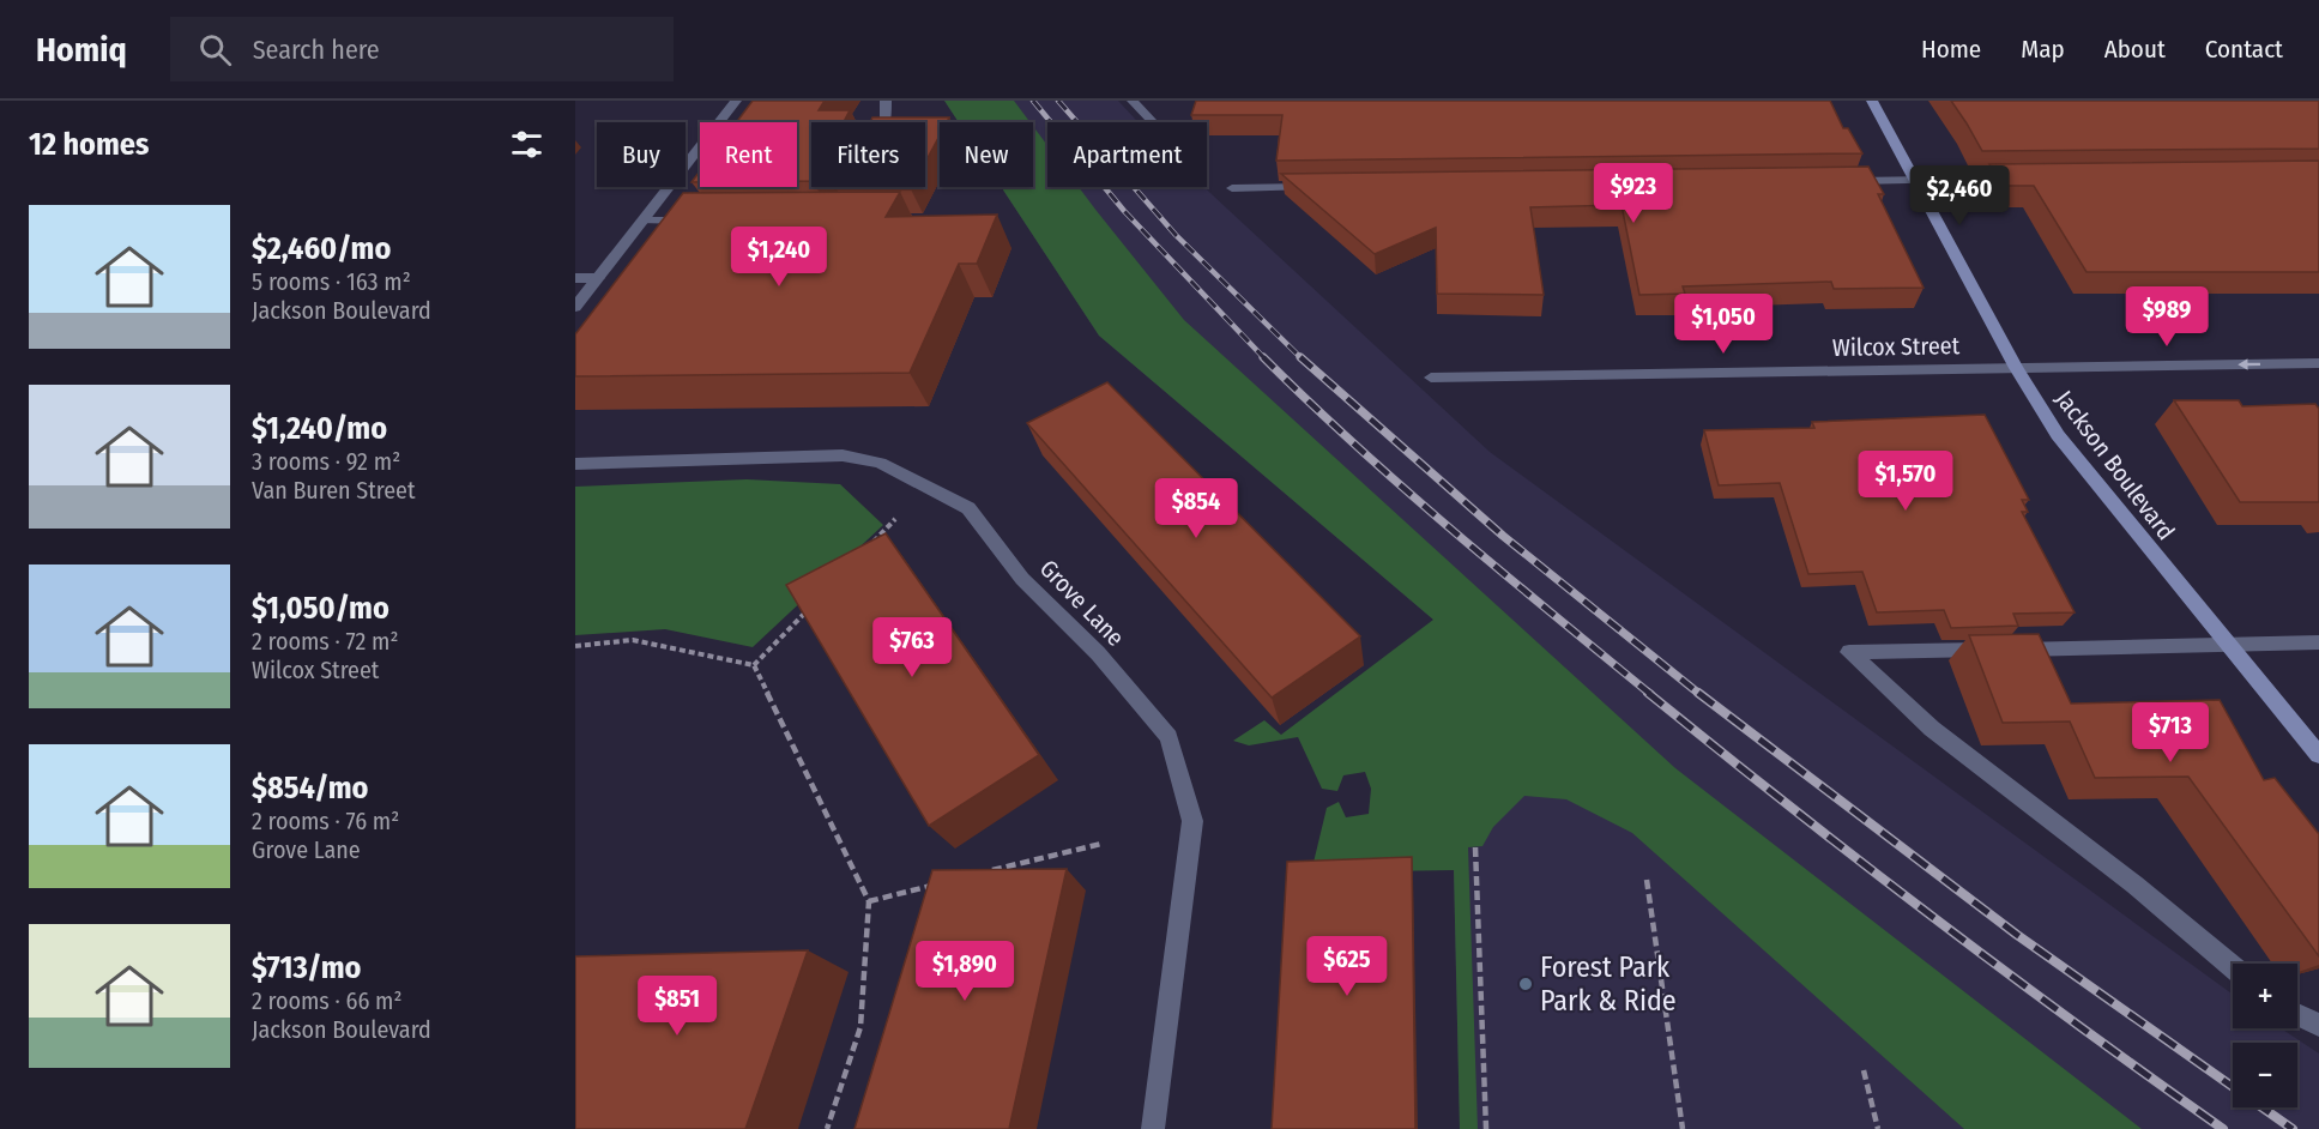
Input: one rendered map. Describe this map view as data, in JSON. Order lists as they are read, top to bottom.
{
  "streets": {
    "street": ["Wilcox Street", "Jackson Boulevard", "Grove Lane"]
  },
  "crossings": [
    ["Wilcox Street", "Jackson Boulevard"]
  ],
  "places": ["Forest Park Park & Ride"],
  "page": {
    "header": "Homiq",
    "search": "Search here",
    "nav": [
      "Home",
      "Map",
      "About",
      "Contact"
    ],
    "heading": "12 homes",
    "chip": [
      "Buy",
      "Rent",
      "Filters",
      "New",
      "Apartment"
    ],
    "price": [
      "$923",
      "$2,460",
      "$1,240",
      "$989",
      "$1,050",
      "$1,570",
      "$854",
      "$763",
      "$713",
      "$625",
      "$1,890",
      "$851"
    ],
    "list": [
      {
        "name": "$2,460/mo",
        "note": "5 rooms · 163 m² · Jackson Boulevard"
      },
      {
        "name": "$1,240/mo",
        "note": "3 rooms · 92 m² · Van Buren Street"
      },
      {
        "name": "$1,050/mo",
        "note": "2 rooms · 72 m² · Wilcox Street"
      },
      {
        "name": "$854/mo",
        "note": "2 rooms · 76 m² · Grove Lane"
      },
      {
        "name": "$713/mo",
        "note": "2 rooms · 66 m² · Jackson Boulevard"
      }
    ],
    "map_buttons": ["+", "−"]
  }
}
